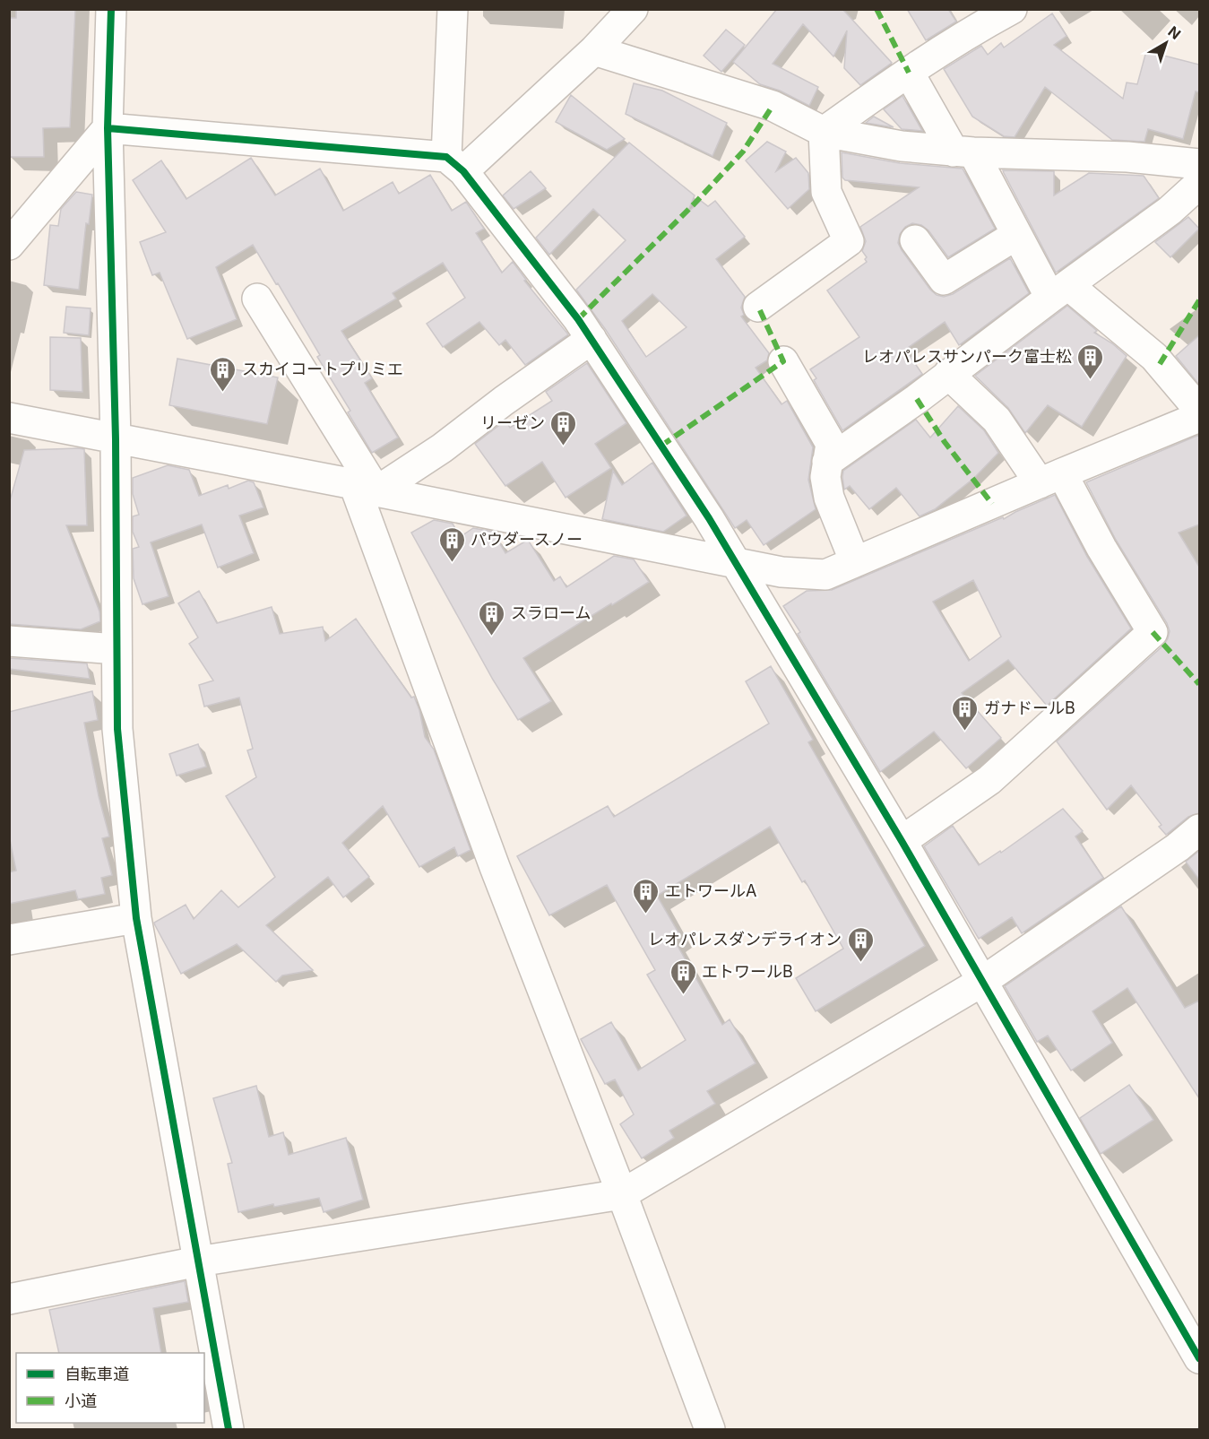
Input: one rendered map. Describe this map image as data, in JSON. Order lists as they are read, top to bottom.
{
  "places": {
    "building": [
      "レオパレスサンパーク富士松",
      "スカイコートプリミエ",
      "リーゼン",
      "パウダースノー",
      "スラローム",
      "ガナドールB",
      "エトワールA",
      "レオパレスダンデライオン",
      "エトワールB"
    ]
  },
  "legend": ["自転車道", "小道"],
  "north": "top right"
}
